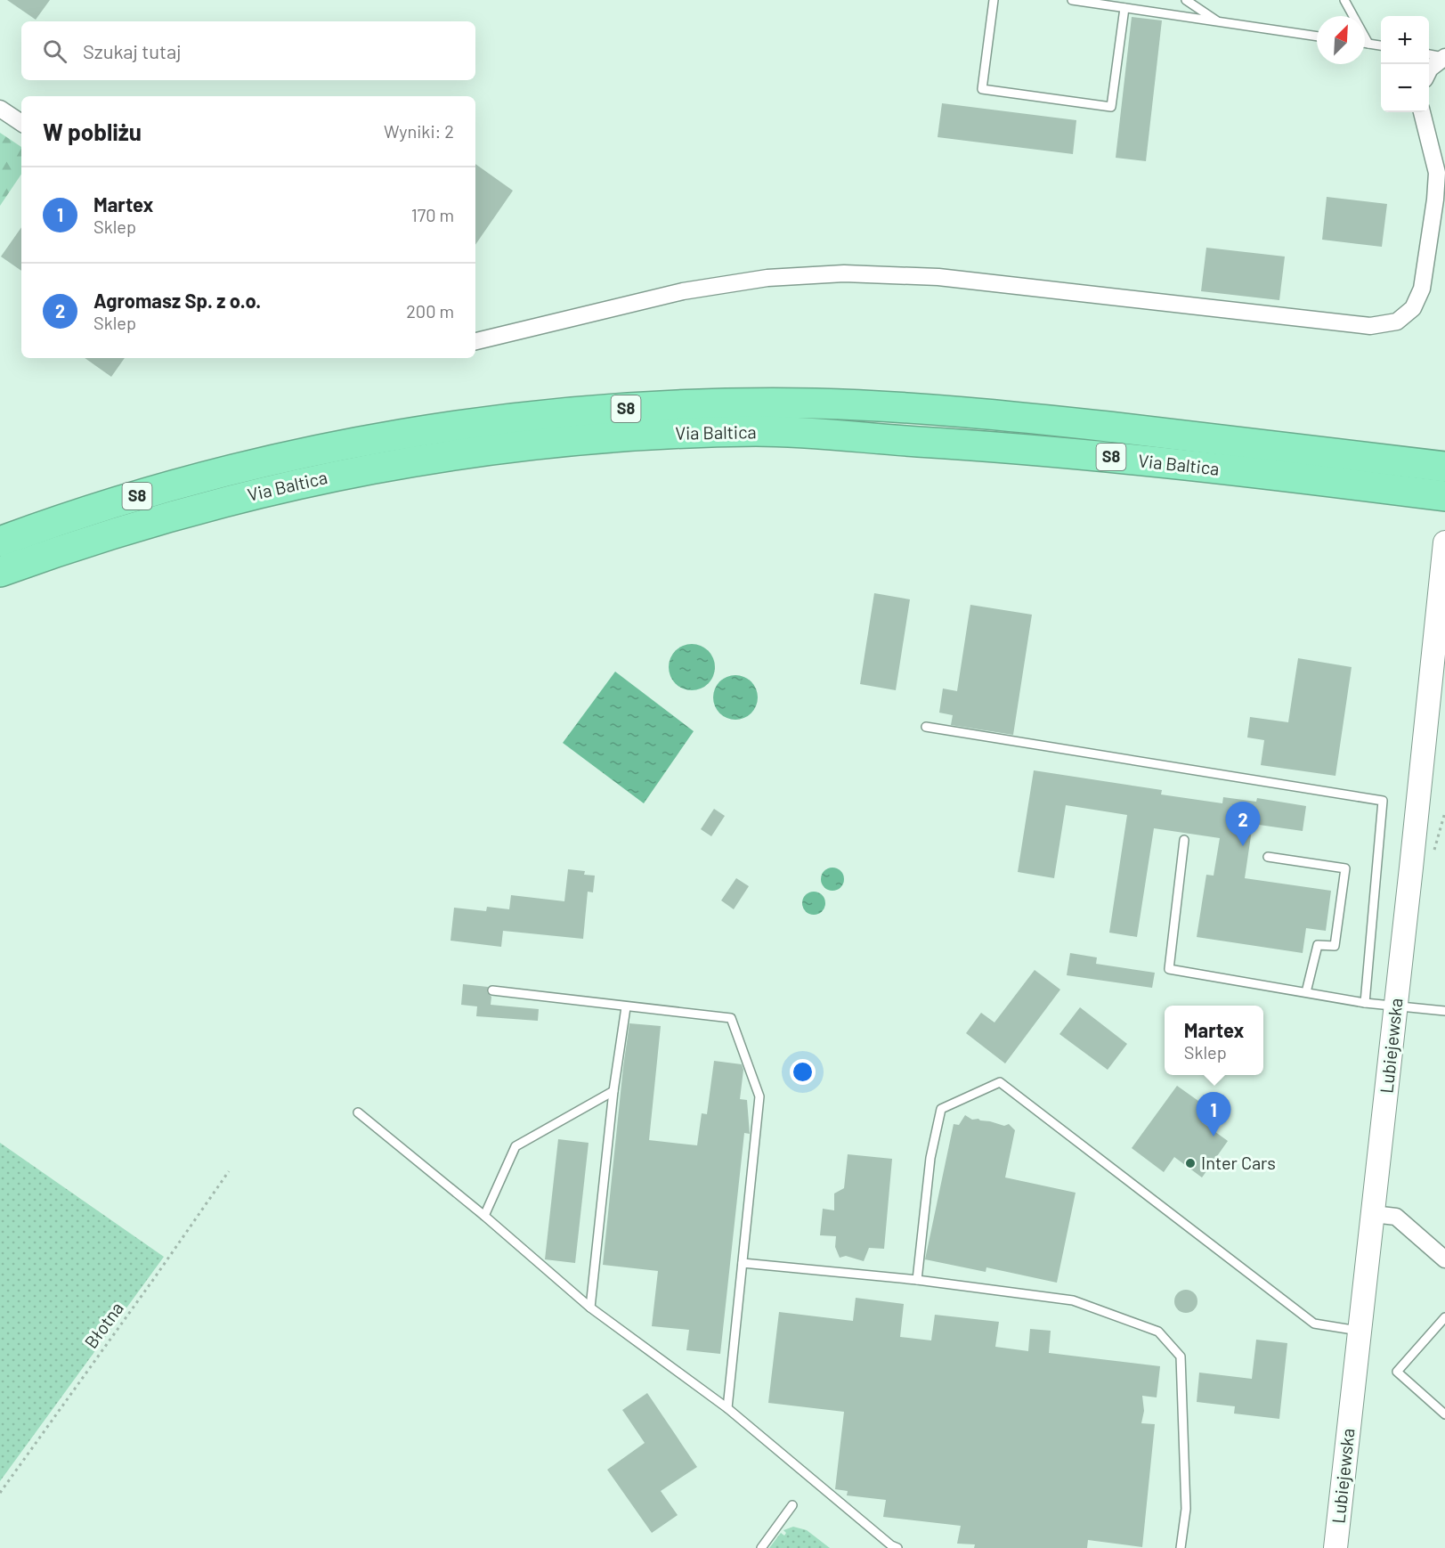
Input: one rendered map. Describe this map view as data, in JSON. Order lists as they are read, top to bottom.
{
  "streets": {
    "highway": ["S8", "Via Baltica"],
    "main road": ["Lubiejewska"],
    "path": ["Błotna"]
  },
  "places": ["Inter Cars"],
  "north": "top right",
  "page": {
    "map_buttons": ["+", "−"],
    "search": "Szukaj tutaj",
    "heading": ["W pobliżu", "Wyniki: 2"],
    "list": [
      {
        "mark": "1",
        "name": "Martex",
        "note": "Sklep",
        "value": "170 m"
      },
      {
        "mark": "2",
        "name": "Agromasz Sp. z o.o.",
        "note": "Sklep",
        "value": "200 m"
      }
    ],
    "pins": ["2", "1"],
    "popup": ["Martex", "Sklep"]
  }
}
